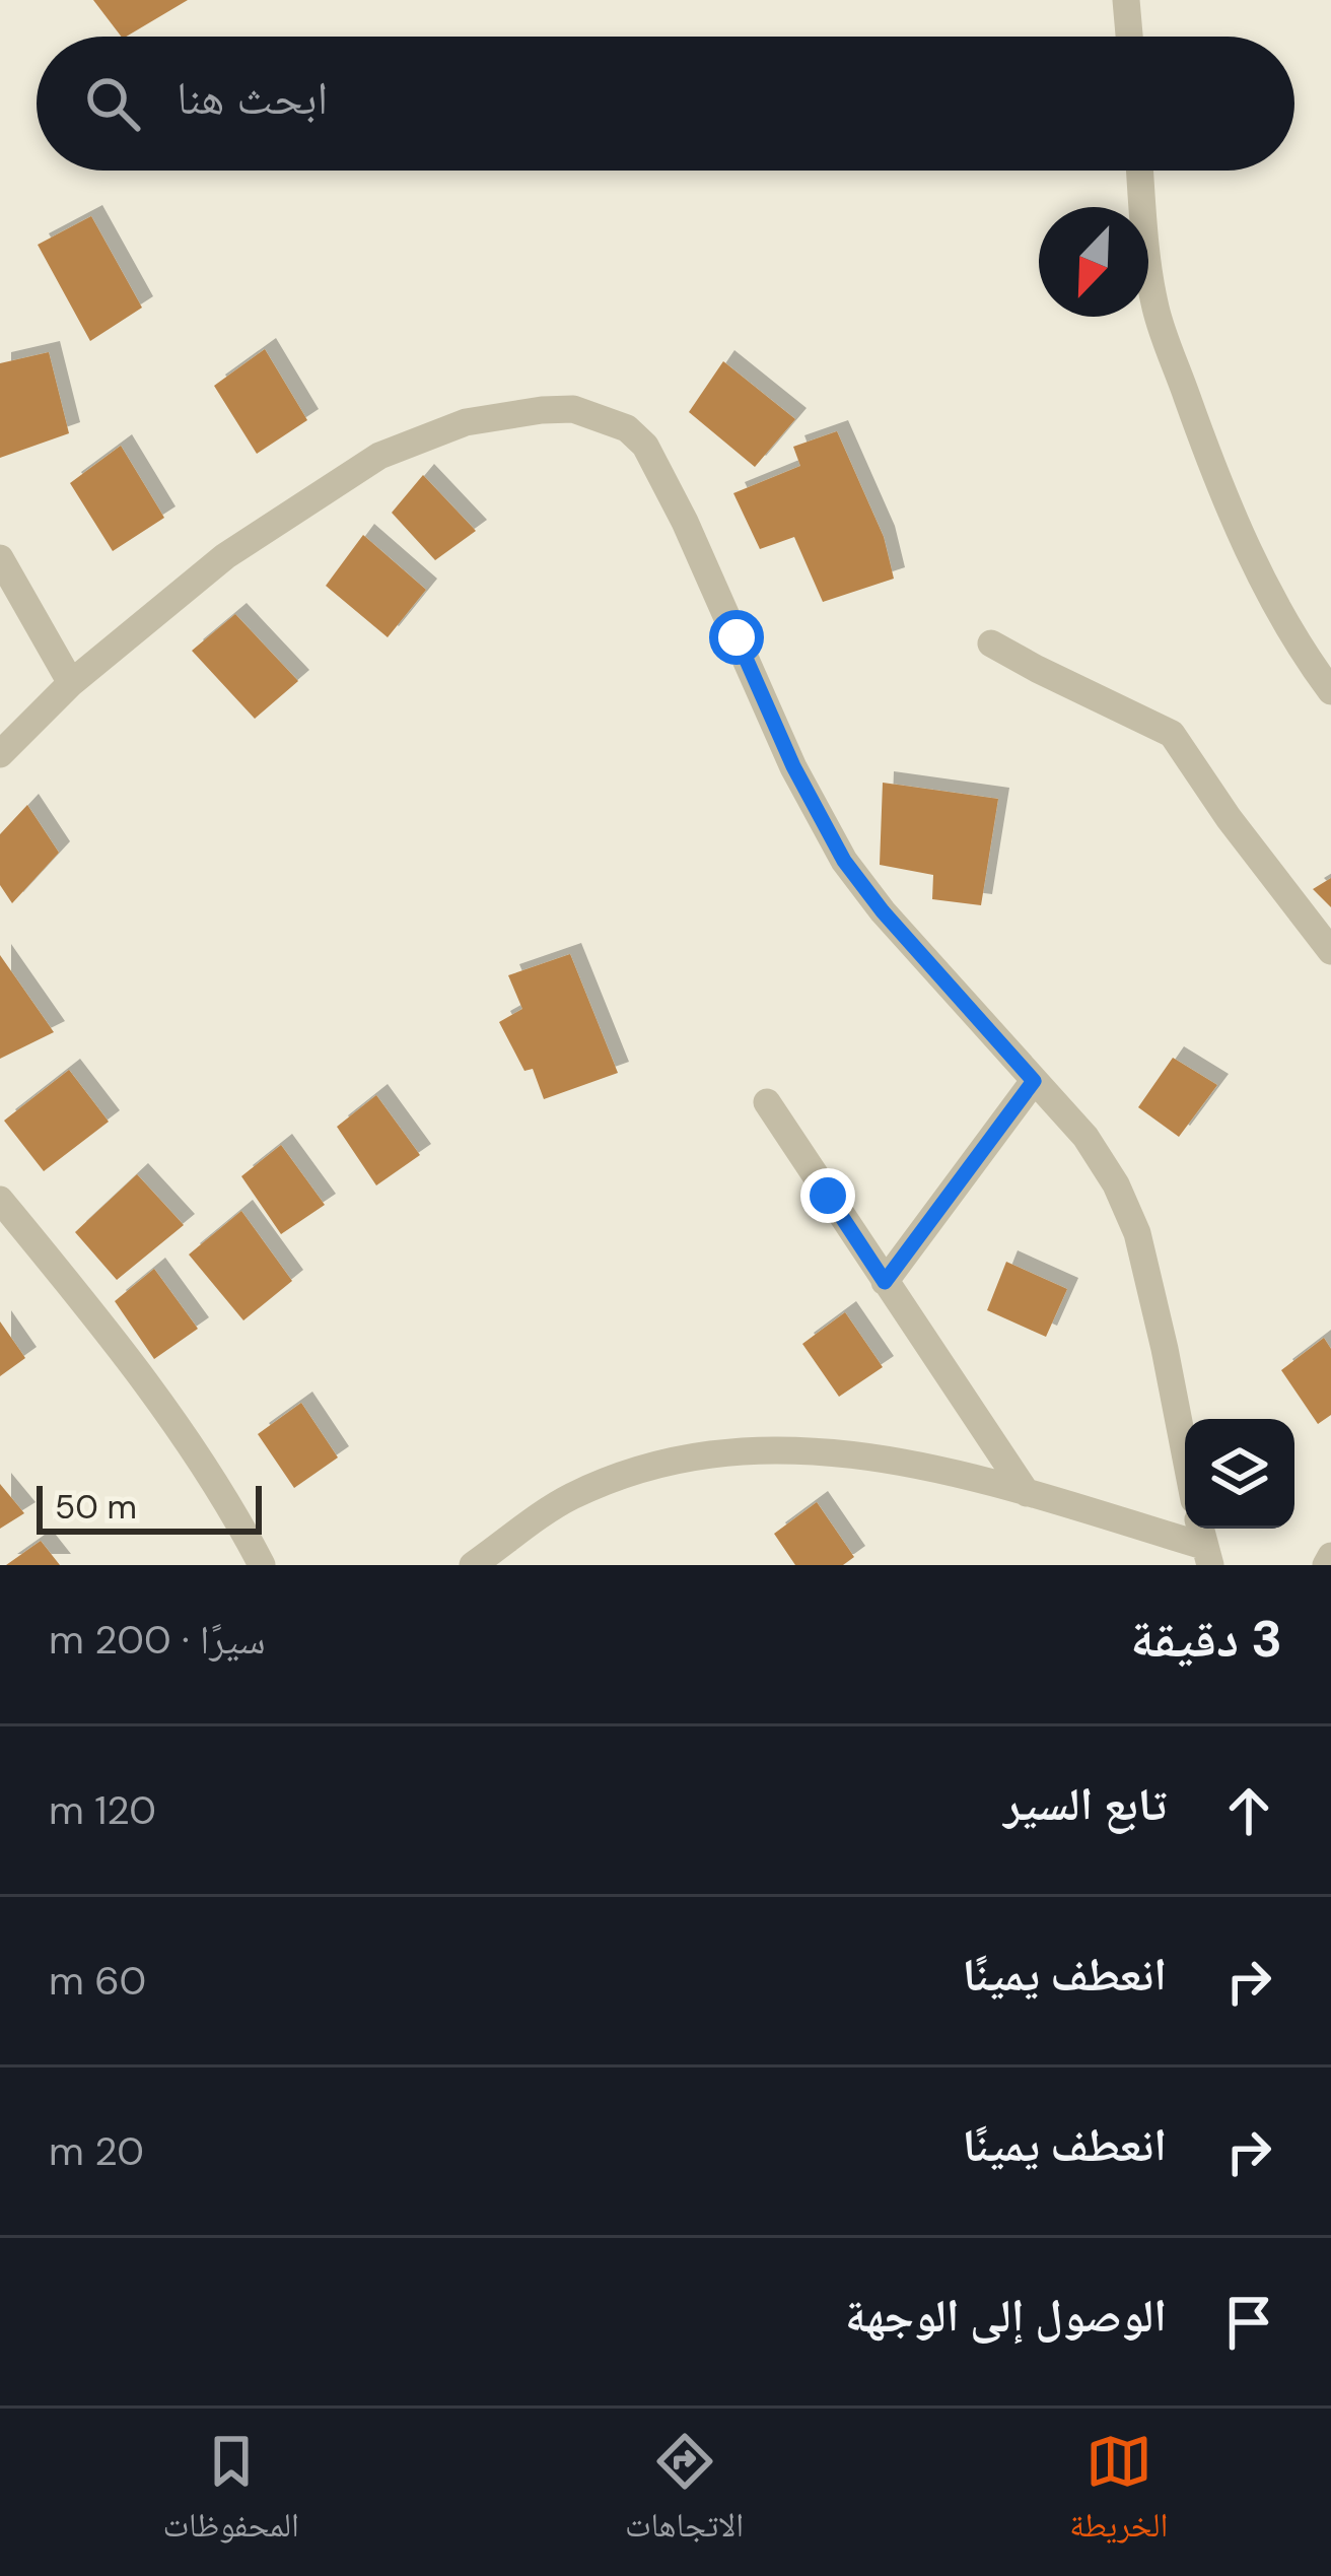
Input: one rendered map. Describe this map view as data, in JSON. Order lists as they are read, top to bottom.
{
  "scale_bar": "50 m",
  "north": "bottom left",
  "page": {
    "search": "ابحث هنا",
    "scale": "50 m",
    "heading": ["3 دقيقة", "سيرًا · 200 m"],
    "list": [
      ["تابع السير", "120 m"],
      ["انعطف يمينًا", "60 m"],
      ["انعطف يمينًا", "20 m"],
      "الوصول إلى الوجهة"
    ],
    "nav": ["الخريطة", "الاتجاهات", "المحفوظات"]
  }
}
